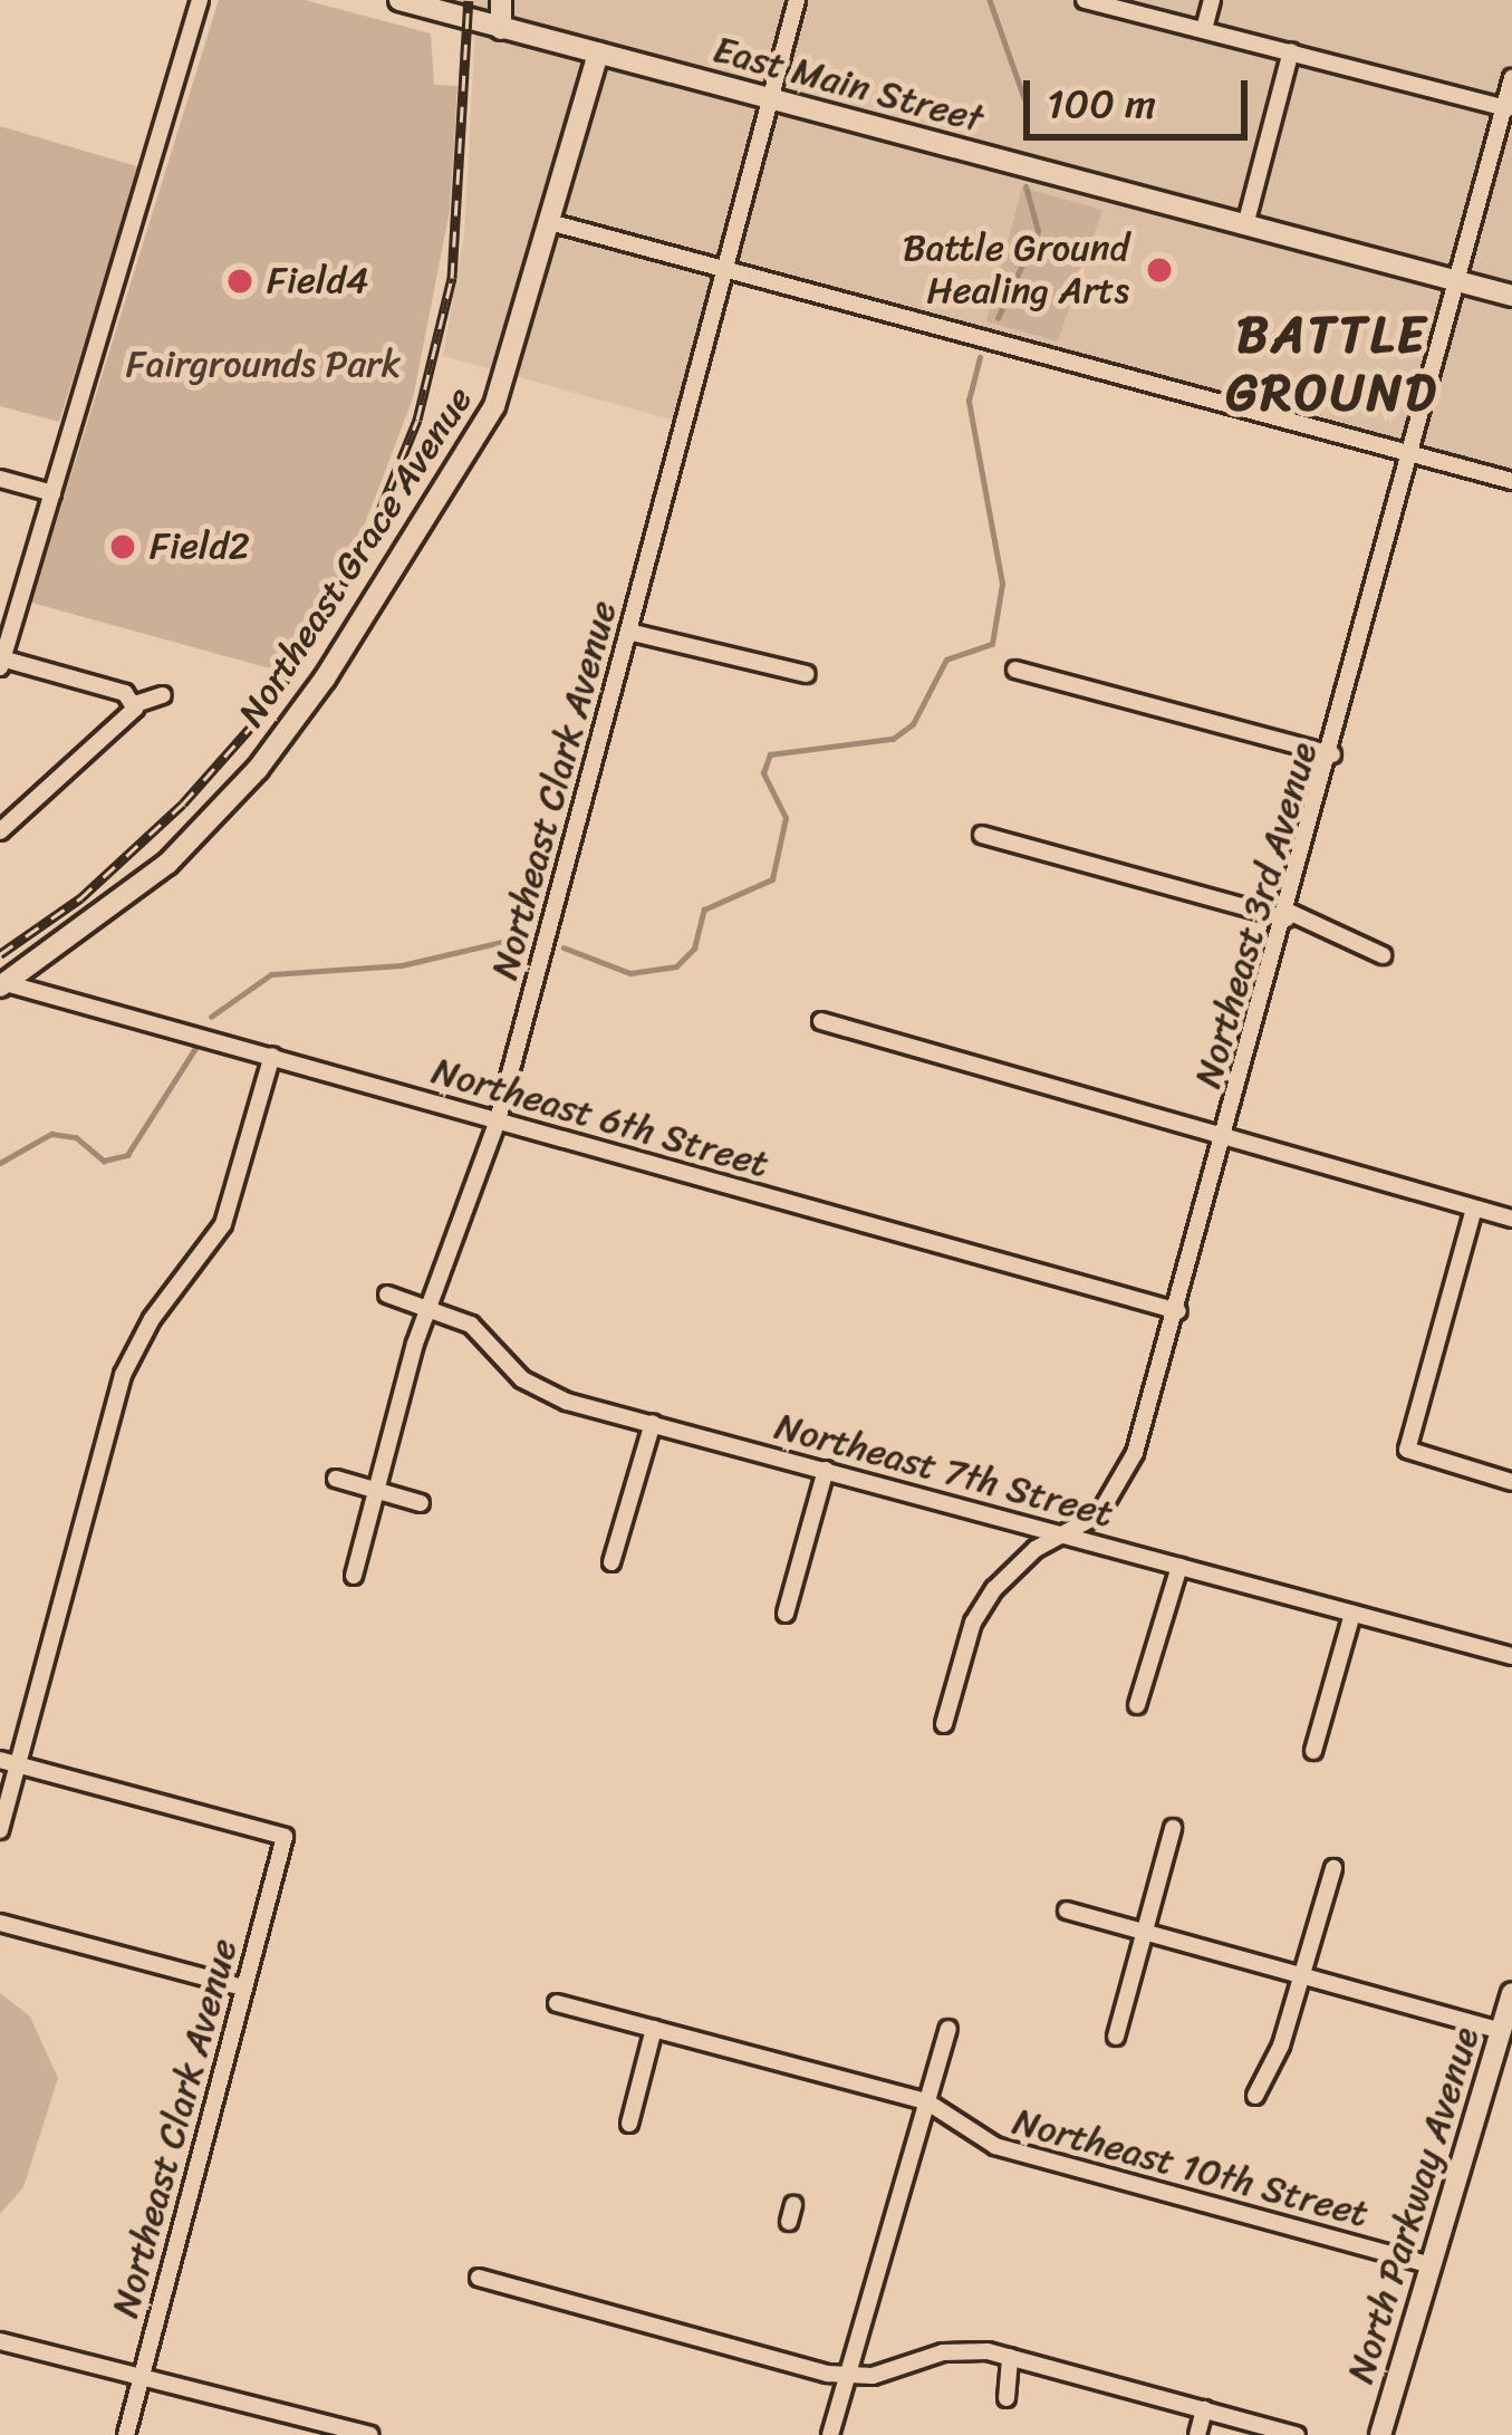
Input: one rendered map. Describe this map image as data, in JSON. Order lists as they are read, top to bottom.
{
  "streets": {
    "main road": ["East Main Street", "Northeast Grace Avenue", "North Parkway Avenue"],
    "street": [
      "Northeast Clark Avenue",
      "Northeast 3rd Avenue",
      "Northeast 6th Street",
      "Northeast 7th Street",
      "Northeast 10th Street"
    ]
  },
  "crossings": [
    ["East Main Street", "Northeast Grace Avenue"],
    ["East Main Street", "Northeast Clark Avenue"],
    ["East Main Street", "Northeast 3rd Avenue"],
    ["Northeast Grace Avenue", "Northeast 6th Street"],
    ["Northeast Clark Avenue", "Northeast 6th Street"],
    ["Northeast Clark Avenue", "Northeast 7th Street"],
    ["Northeast 3rd Avenue", "Northeast 6th Street"],
    ["Northeast 3rd Avenue", "Northeast 7th Street"],
    ["Northeast 10th Street", "North Parkway Avenue"]
  ],
  "districts": ["BATTLE GROUND"],
  "parks": ["Fairgrounds Park"],
  "places": ["Battle Ground Healing Arts", "Field4", "Field2"],
  "scale_bar": "100 m"
}
